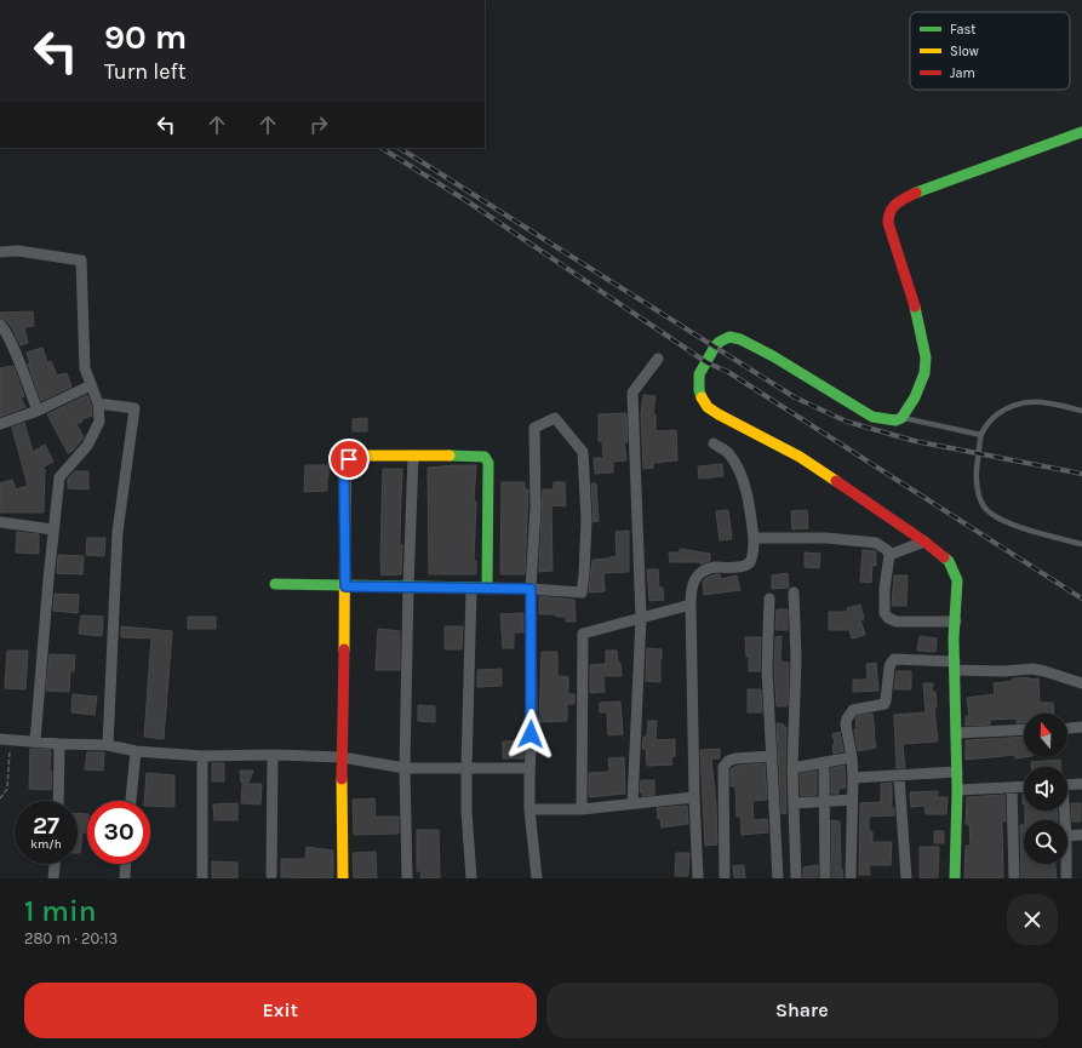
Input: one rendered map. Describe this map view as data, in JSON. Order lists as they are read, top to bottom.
{
  "legend": ["Fast", "Slow", "Jam"],
  "north": "top",
  "page": {
    "turn": ["90 m", "Turn left"],
    "speed": "27 km/h",
    "limit": "30",
    "heading": ["1 min", "280 m · 20:13"],
    "buttons": ["Exit", "Share"]
  }
}
